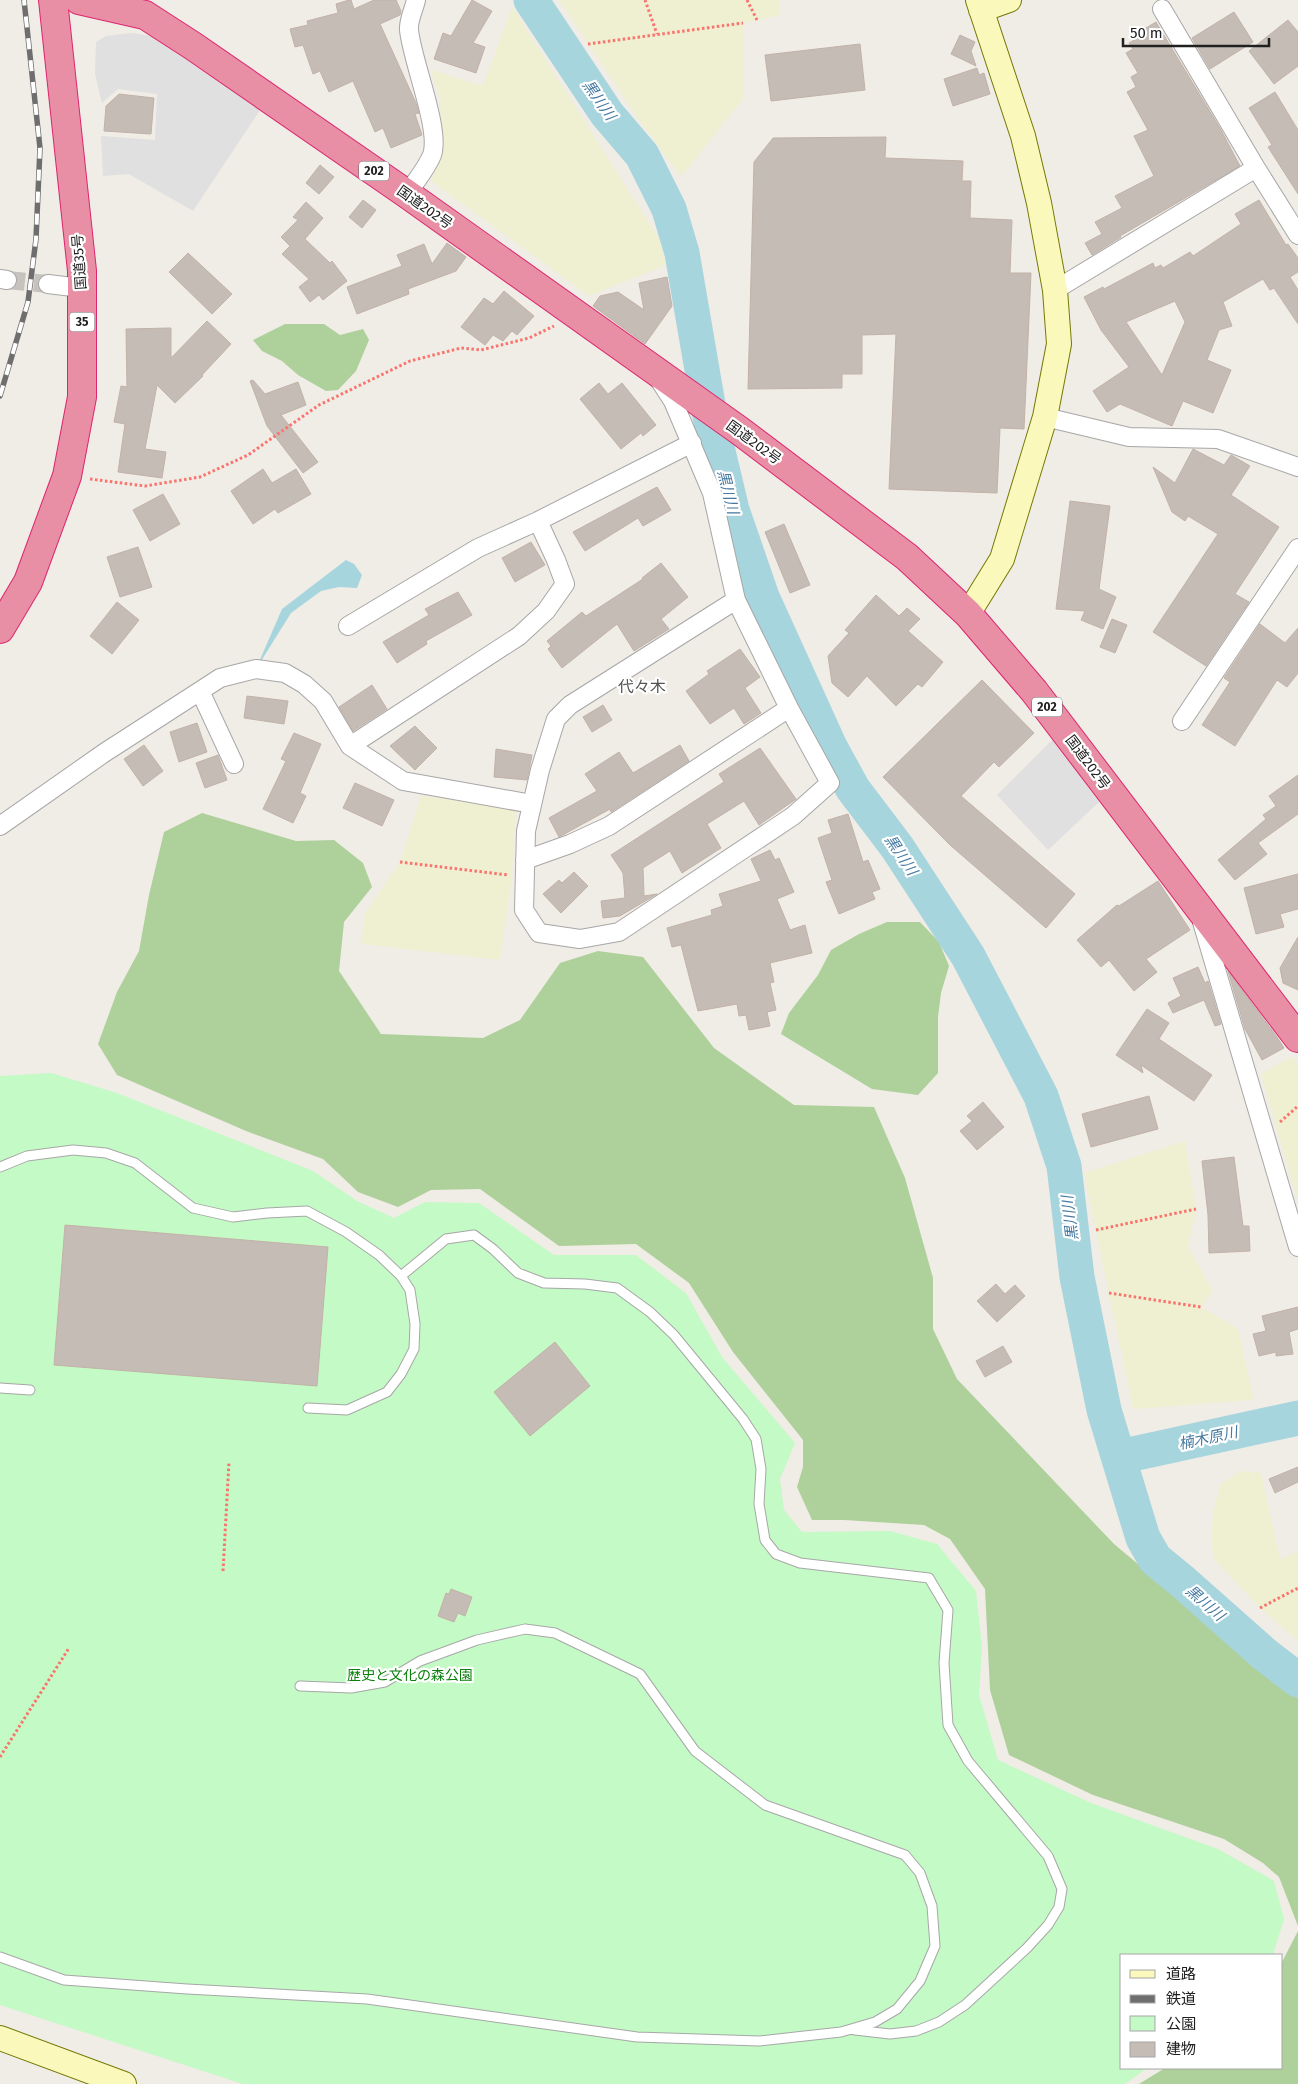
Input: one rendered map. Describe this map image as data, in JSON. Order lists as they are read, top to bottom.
{
  "streets": {
    "highway": [
      "202",
      "国道202号",
      "国道35号",
      "35"
    ]
  },
  "districts": ["代々木"],
  "water": ["黒川川", "楠木原川"],
  "parks": ["歴史と文化の森公園"],
  "legend": [
    "道路",
    "鉄道",
    "公園",
    "建物"
  ],
  "scale_bar": "50 m"
}
